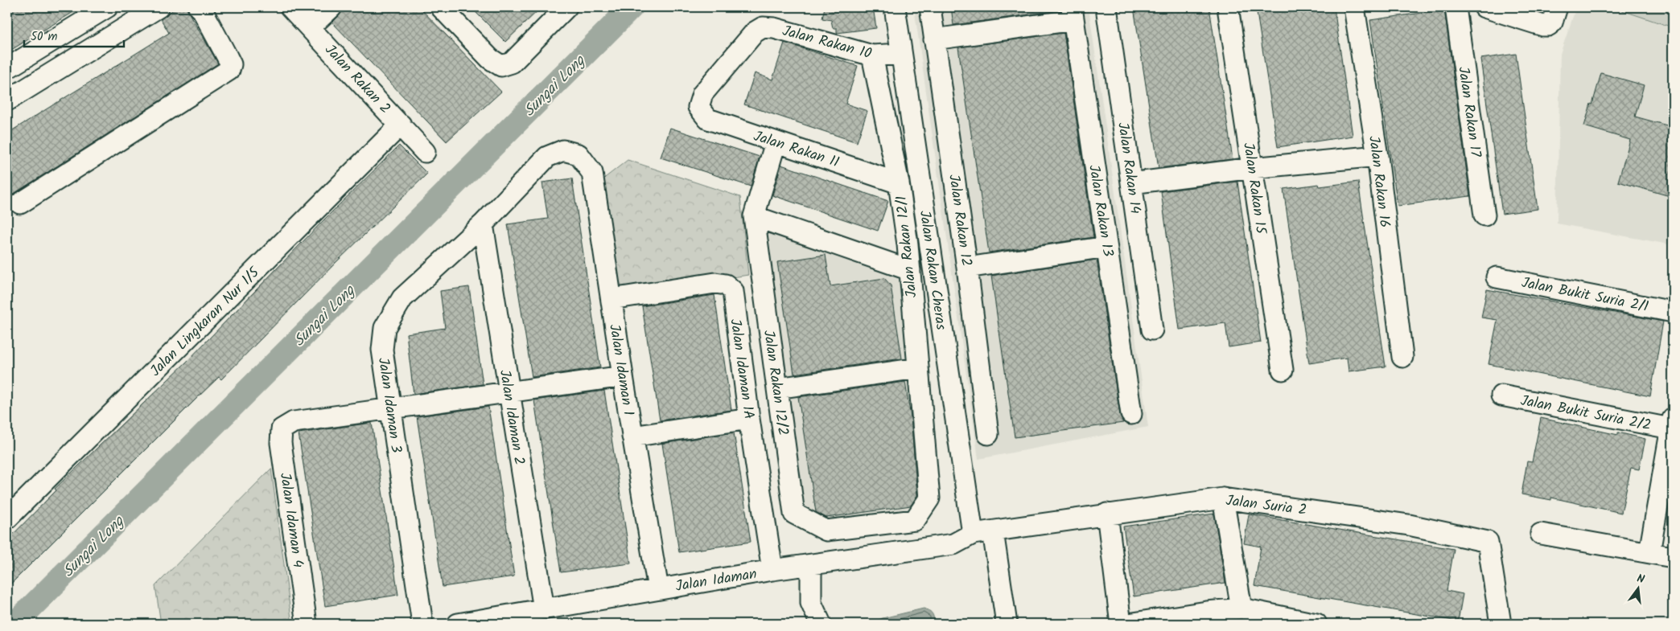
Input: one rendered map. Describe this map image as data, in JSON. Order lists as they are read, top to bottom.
{
  "streets": {
    "street": [
      "Jalan Rakan 10",
      "Jalan Rakan 2",
      "Jalan Rakan 17",
      "Jalan Rakan 11",
      "Jalan Rakan 14",
      "Jalan Rakan 16",
      "Jalan Rakan 15",
      "Jalan Rakan 13",
      "Jalan Rakan 12",
      "Jalan Rakan 12/1",
      "Jalan Rakan Cheras",
      "Jalan Bukit Suria 2/1",
      "Jalan Lingkaran Nur 1/5",
      "Jalan Idaman 1A",
      "Jalan Idaman 1",
      "Jalan Rakan 12/2",
      "Jalan Idaman 3",
      "Jalan Bukit Suria 2/2",
      "Jalan Idaman 2",
      "Jalan Suria 2",
      "Jalan Idaman 4",
      "Jalan Idaman"
    ]
  },
  "crossings": [
    ["Jalan Rakan 10", "Jalan Rakan 11"],
    ["Jalan Rakan 10", "Jalan Rakan 12/1"],
    ["Jalan Rakan 10", "Jalan Rakan Cheras"],
    ["Jalan Rakan 2", "Jalan Lingkaran Nur 1/5"],
    ["Jalan Rakan 11", "Jalan Rakan 12/1"],
    ["Jalan Rakan 12/1", "Jalan Rakan 12/2"],
    ["Jalan Rakan Cheras", "Jalan Suria 2"],
    ["Jalan Rakan Cheras", "Jalan Idaman"],
    ["Jalan Idaman 1A", "Jalan Idaman 1"],
    ["Jalan Idaman 1A", "Jalan Idaman"],
    ["Jalan Idaman 1", "Jalan Idaman 3"],
    ["Jalan Idaman 1", "Jalan Idaman"],
    ["Jalan Idaman 3", "Jalan Idaman 2"],
    ["Jalan Idaman 3", "Jalan Idaman 4"],
    ["Jalan Idaman 2", "Jalan Idaman"],
    ["Jalan Suria 2", "Jalan Idaman"]
  ],
  "water": ["Sungai Long"],
  "scale_bar": "50 m",
  "north": "top"
}
